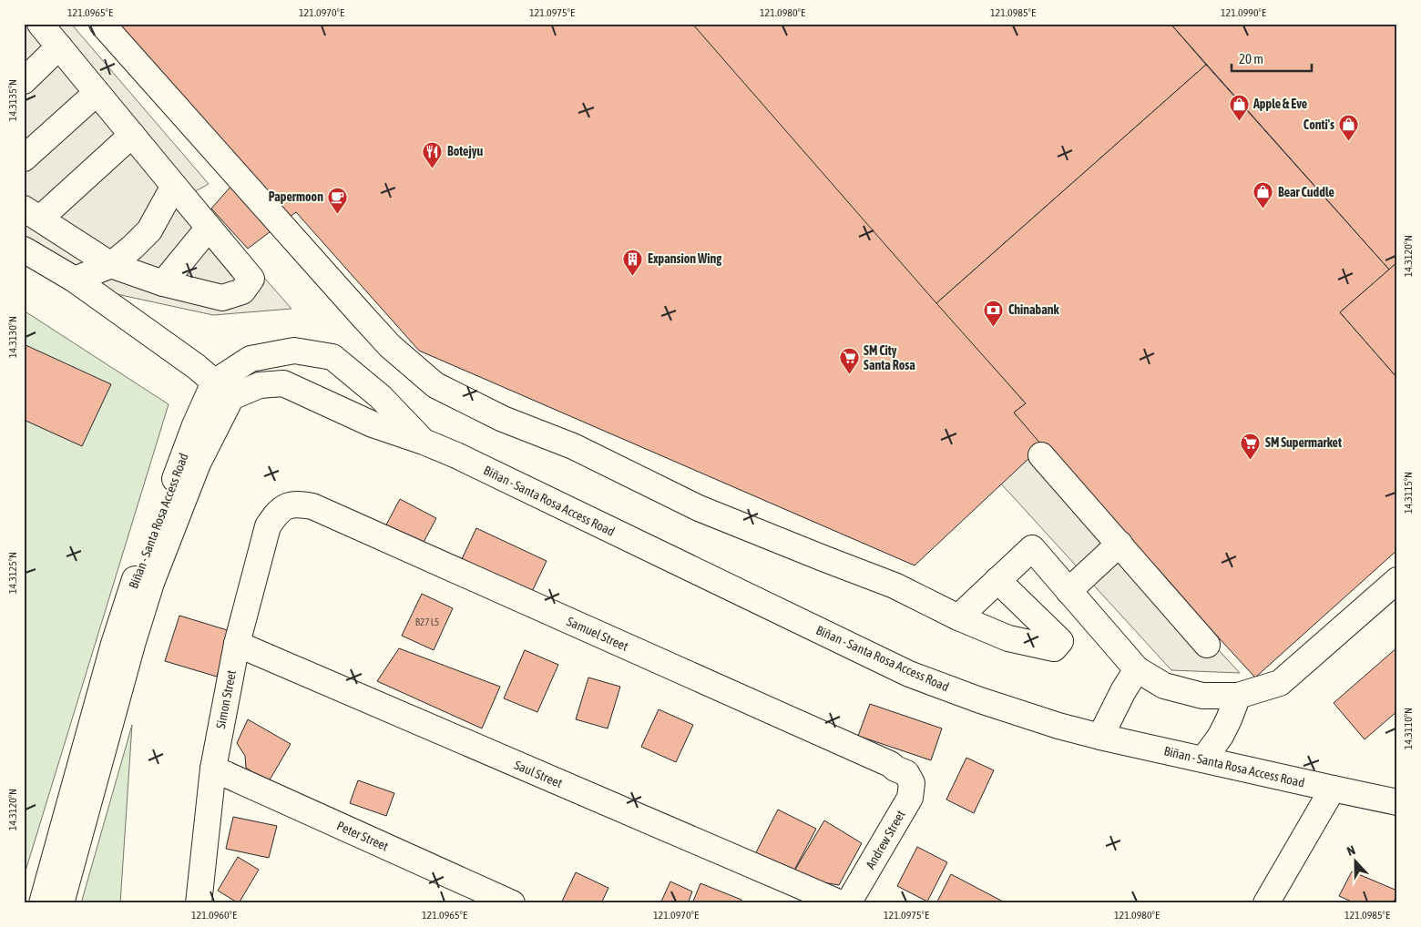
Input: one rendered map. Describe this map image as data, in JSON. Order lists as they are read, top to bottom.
{
  "streets": {
    "street": [
      "Biñan - Santa Rosa Access Road",
      "Samuel Street",
      "Simon Street",
      "Saul Street",
      "Peter Street",
      "Andrew Street"
    ]
  },
  "crossings": [
    ["Samuel Street", "Simon Street"],
    ["Samuel Street", "Andrew Street"],
    ["Simon Street", "Saul Street"],
    ["Simon Street", "Peter Street"]
  ],
  "places": {
    "shop": ["Apple & Eve", "Conti's", "Bear Cuddle"],
    "restaurant": ["Botejyu"],
    "cafe": ["Papermoon"],
    "building": ["Expansion Wing"],
    "bank": ["Chinabank"],
    "supermarket": ["SM City Santa Rosa", "SM Supermarket"]
  },
  "house_numbers": ["B27 L5"],
  "scale_bar": "20 m",
  "north": "top",
  "coordinates": [
    "121.0965°E",
    "121.0970°E",
    "121.0975°E",
    "121.0980°E",
    "121.0985°E",
    "121.0990°E",
    "14.3135°N",
    "14.3120°N",
    "14.3130°N",
    "14.3115°N",
    "14.3125°N",
    "14.3110°N",
    "121.0960°E"
  ]
}
